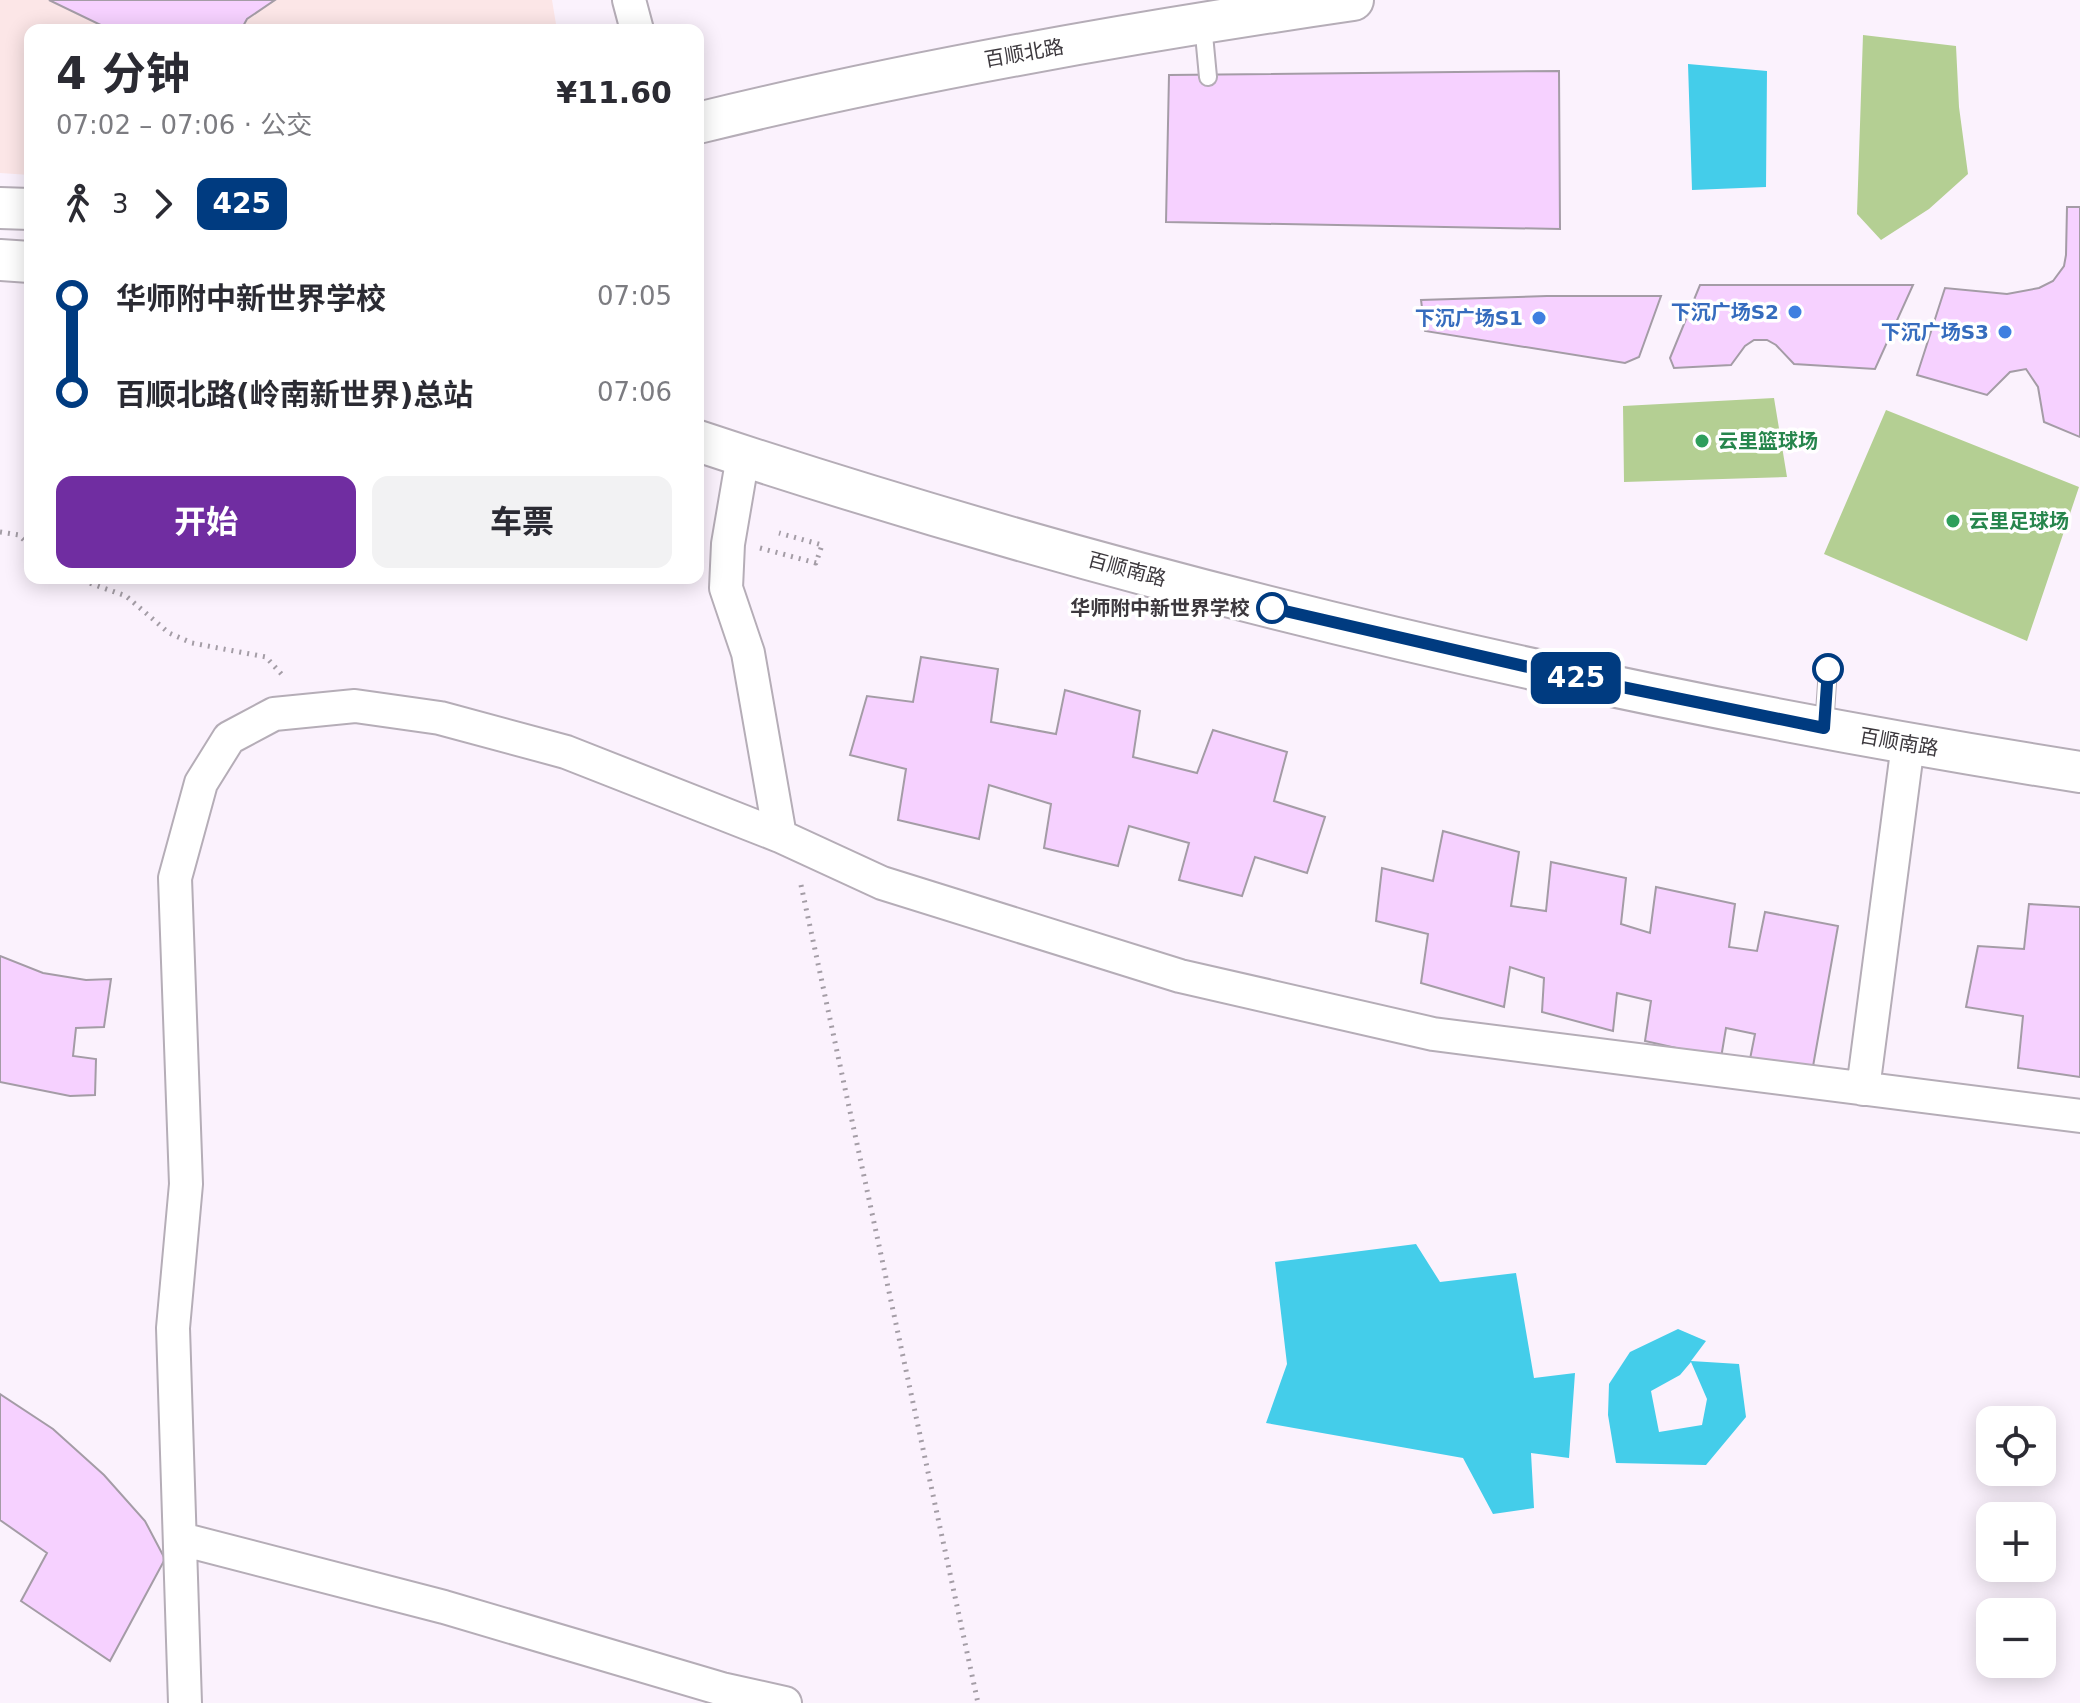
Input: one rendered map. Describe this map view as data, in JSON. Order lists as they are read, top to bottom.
{
  "streets": {
    "street": ["百顺北路", "百顺南路"]
  },
  "places": [
    "下沉广场S2",
    "下沉广场S1",
    "下沉广场S3",
    "云里篮球场",
    "云里足球场",
    "华师附中新世界学校"
  ],
  "lines": ["bus line 425"],
  "page": {
    "on_map": "425",
    "heading": ["4 分钟", "07:02 – 07:06 · 公交", "¥11.60"],
    "legs": ["3", "425"],
    "list": [
      {
        "name": "华师附中新世界学校",
        "value": "07:05"
      },
      {
        "name": "百顺北路(岭南新世界)总站",
        "value": "07:06"
      }
    ],
    "buttons": ["开始", "车票"],
    "map_buttons": ["+", "−"]
  }
}
